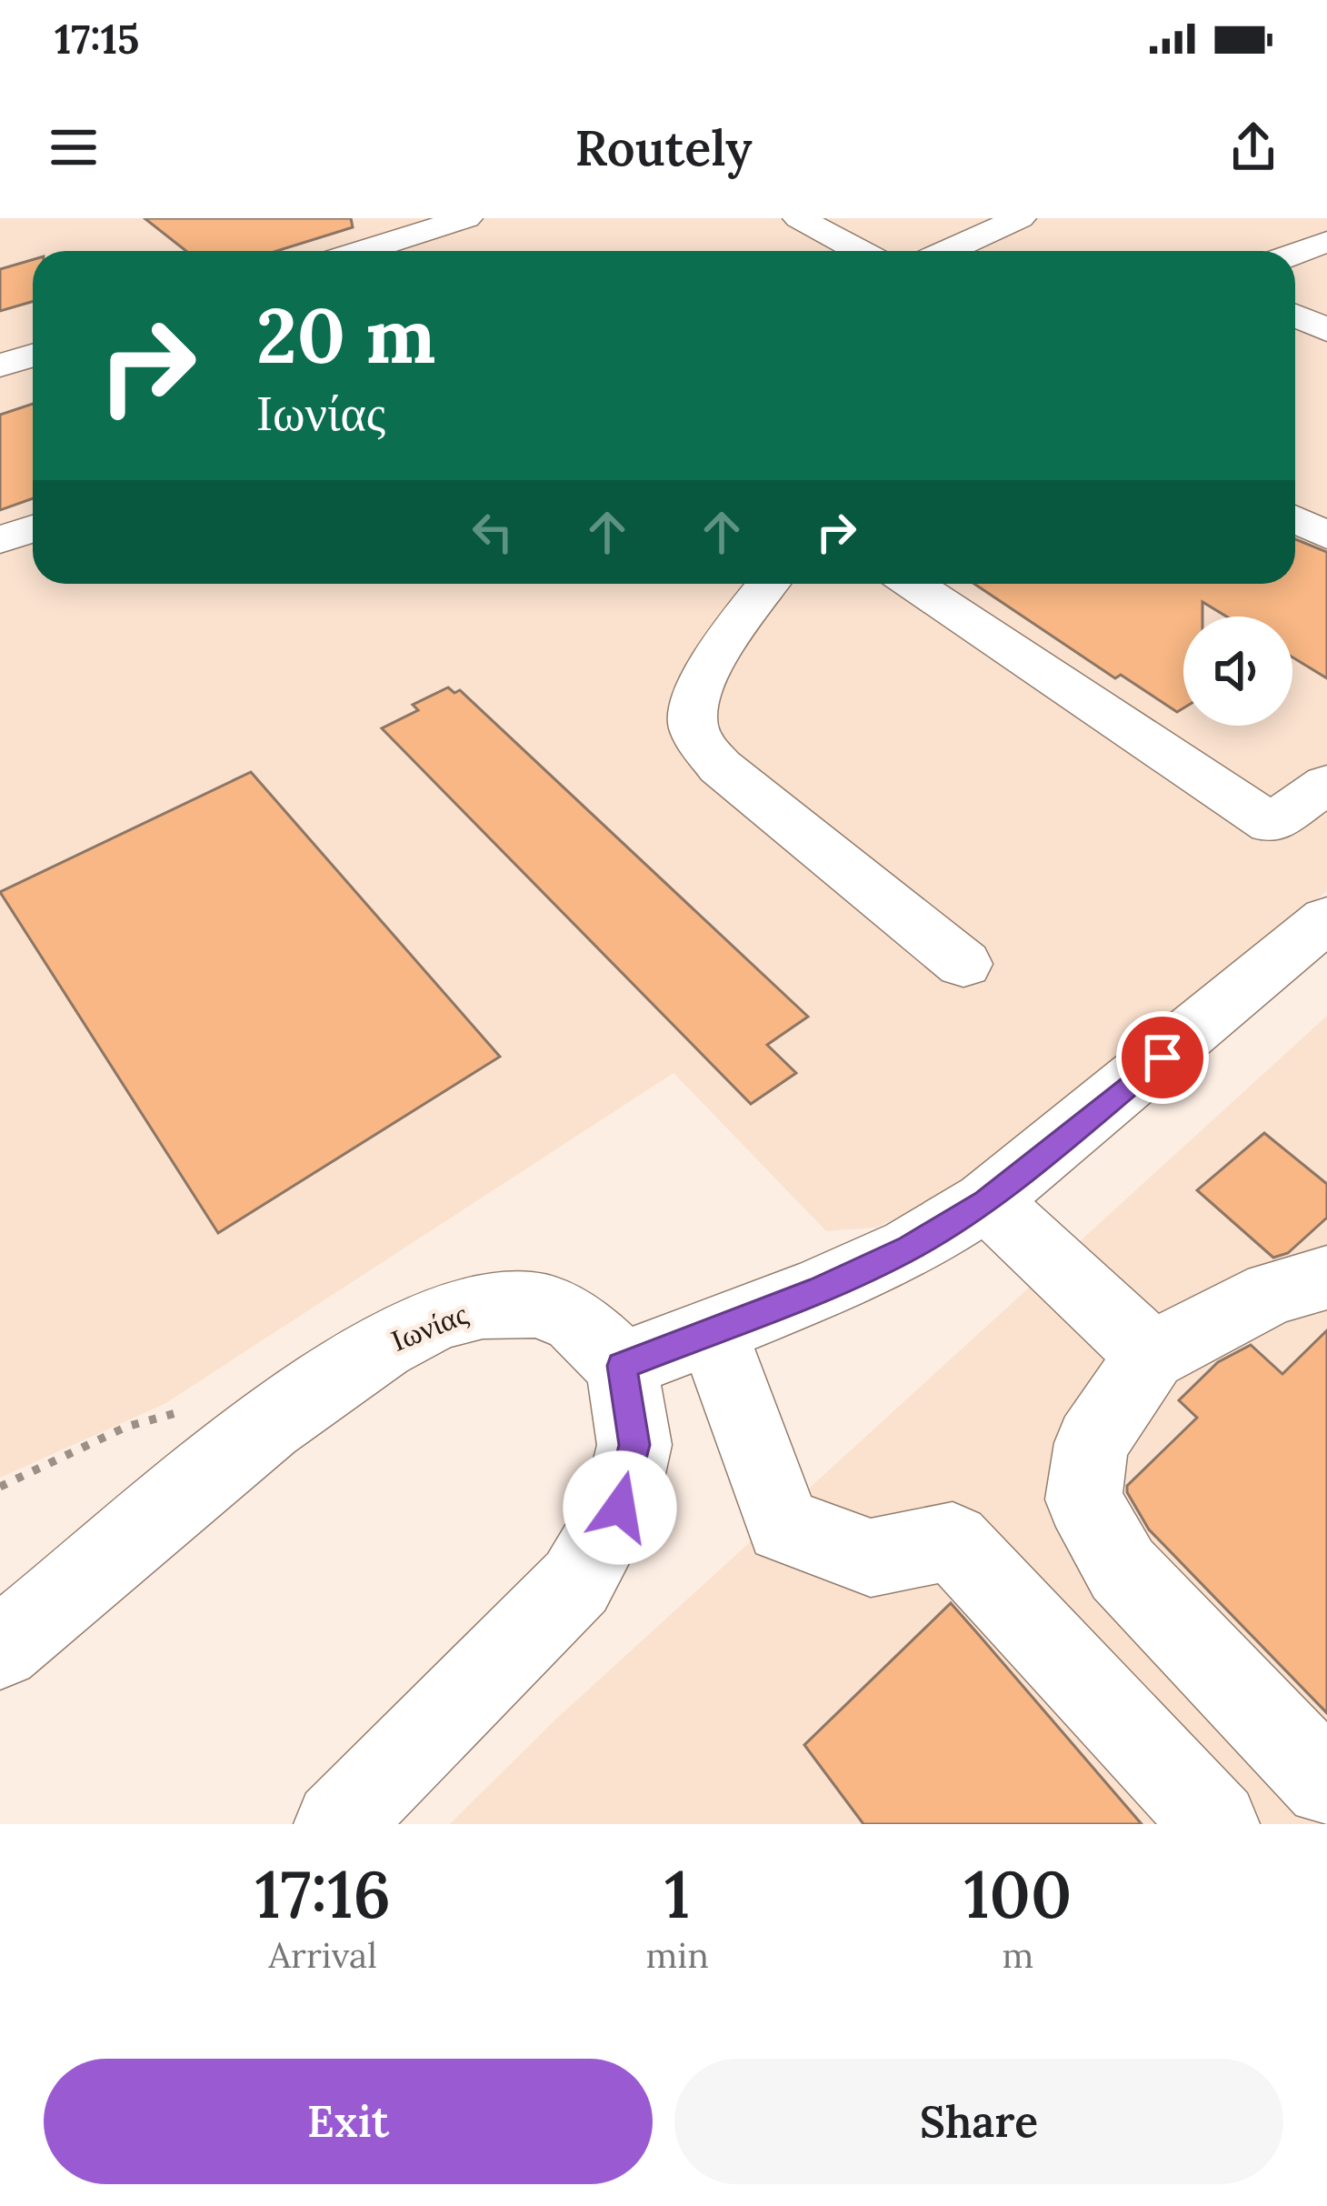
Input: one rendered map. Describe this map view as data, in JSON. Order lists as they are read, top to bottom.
{
  "streets": {
    "street": ["Ιωνίας"]
  },
  "page": {
    "status": "17:15",
    "header": "Routely",
    "turn": ["20 m", "Ιωνίας"],
    "eta": [
      "17:16",
      "Arrival",
      "1",
      "min",
      "100",
      "m"
    ],
    "buttons": ["Exit", "Share"]
  }
}
